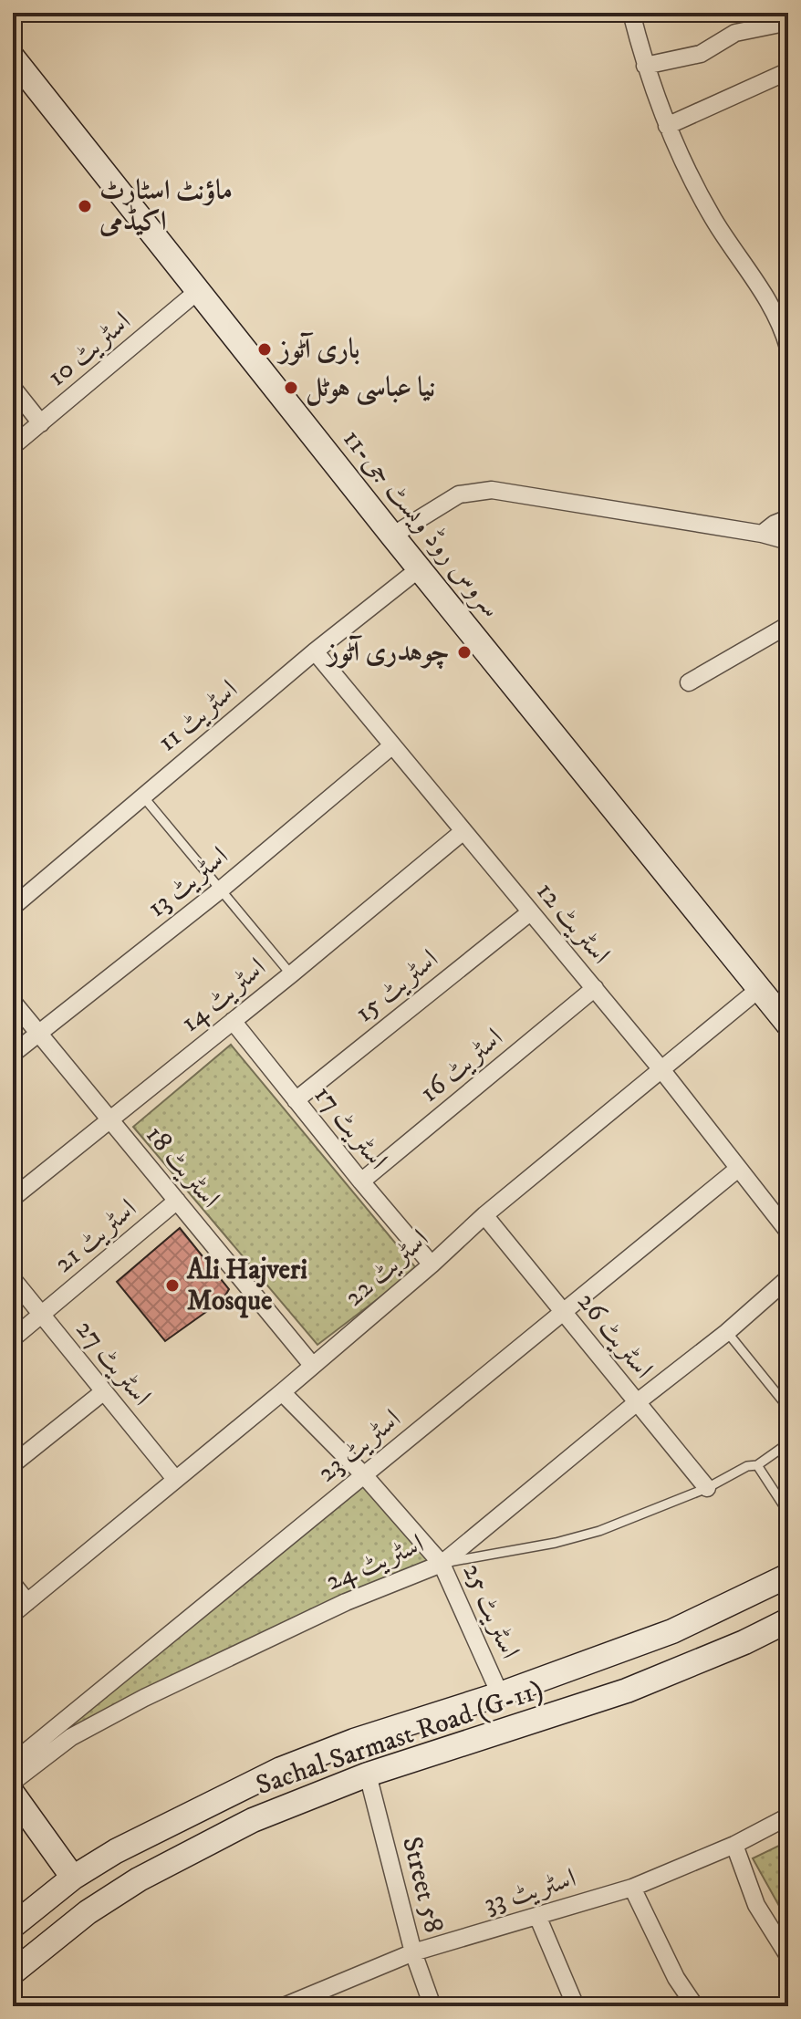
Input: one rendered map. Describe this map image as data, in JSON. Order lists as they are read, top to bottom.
{
  "streets": {
    "main road": ["سروس روڈ ویسٹ جی-11", "Sachal Sarmast Road (G-11)"],
    "street": [
      "اسٹریٹ 10",
      "اسٹریٹ 11",
      "اسٹریٹ 13",
      "اسٹریٹ 12",
      "اسٹریٹ 15",
      "اسٹریٹ 14",
      "اسٹریٹ 16",
      "اسٹریٹ 17",
      "اسٹریٹ 18",
      "اسٹریٹ 21",
      "اسٹریٹ 22",
      "اسٹریٹ 26",
      "اسٹریٹ 27",
      "اسٹریٹ 23",
      "اسٹریٹ 24",
      "اسٹریٹ 25",
      "Street 58",
      "اسٹریٹ 33"
    ]
  },
  "crossings": [
    ["اسٹریٹ 10", "سروس روڈ ویسٹ جی-11"],
    ["سروس روڈ ویسٹ جی-11", "اسٹریٹ 11"],
    ["سروس روڈ ویسٹ جی-11", "اسٹریٹ 22"],
    ["اسٹریٹ 11", "اسٹریٹ 12"],
    ["اسٹریٹ 13", "اسٹریٹ 12"],
    ["اسٹریٹ 13", "اسٹریٹ 18"],
    ["اسٹریٹ 12", "اسٹریٹ 15"],
    ["اسٹریٹ 12", "اسٹریٹ 14"],
    ["اسٹریٹ 12", "اسٹریٹ 16"],
    ["اسٹریٹ 12", "اسٹریٹ 22"],
    ["اسٹریٹ 12", "اسٹریٹ 23"],
    ["اسٹریٹ 15", "اسٹریٹ 17"],
    ["اسٹریٹ 14", "اسٹریٹ 17"],
    ["اسٹریٹ 14", "اسٹریٹ 18"],
    ["اسٹریٹ 16", "اسٹریٹ 17"],
    ["اسٹریٹ 17", "اسٹریٹ 22"],
    ["اسٹریٹ 18", "اسٹریٹ 21"],
    ["اسٹریٹ 18", "اسٹریٹ 22"],
    ["اسٹریٹ 21", "اسٹریٹ 27"],
    ["اسٹریٹ 22", "اسٹریٹ 26"],
    ["اسٹریٹ 22", "اسٹریٹ 27"],
    ["اسٹریٹ 22", "اسٹریٹ 25"],
    ["اسٹریٹ 26", "اسٹریٹ 23"],
    ["اسٹریٹ 26", "اسٹریٹ 24"],
    ["اسٹریٹ 23", "اسٹریٹ 25"],
    ["اسٹریٹ 24", "اسٹریٹ 25"],
    ["اسٹریٹ 25", "Sachal Sarmast Road (G-11)"],
    ["Sachal Sarmast Road (G-11)", "Street 58"],
    ["Street 58", "اسٹریٹ 33"]
  ],
  "places": [
    "ماؤنٹ اسٹارٹ اکیڈمی",
    "باری آٹوز",
    "نیا عباسی ہوٹل",
    "چوہدری آٹوز",
    "Ali Hajveri Mosque"
  ]
}
